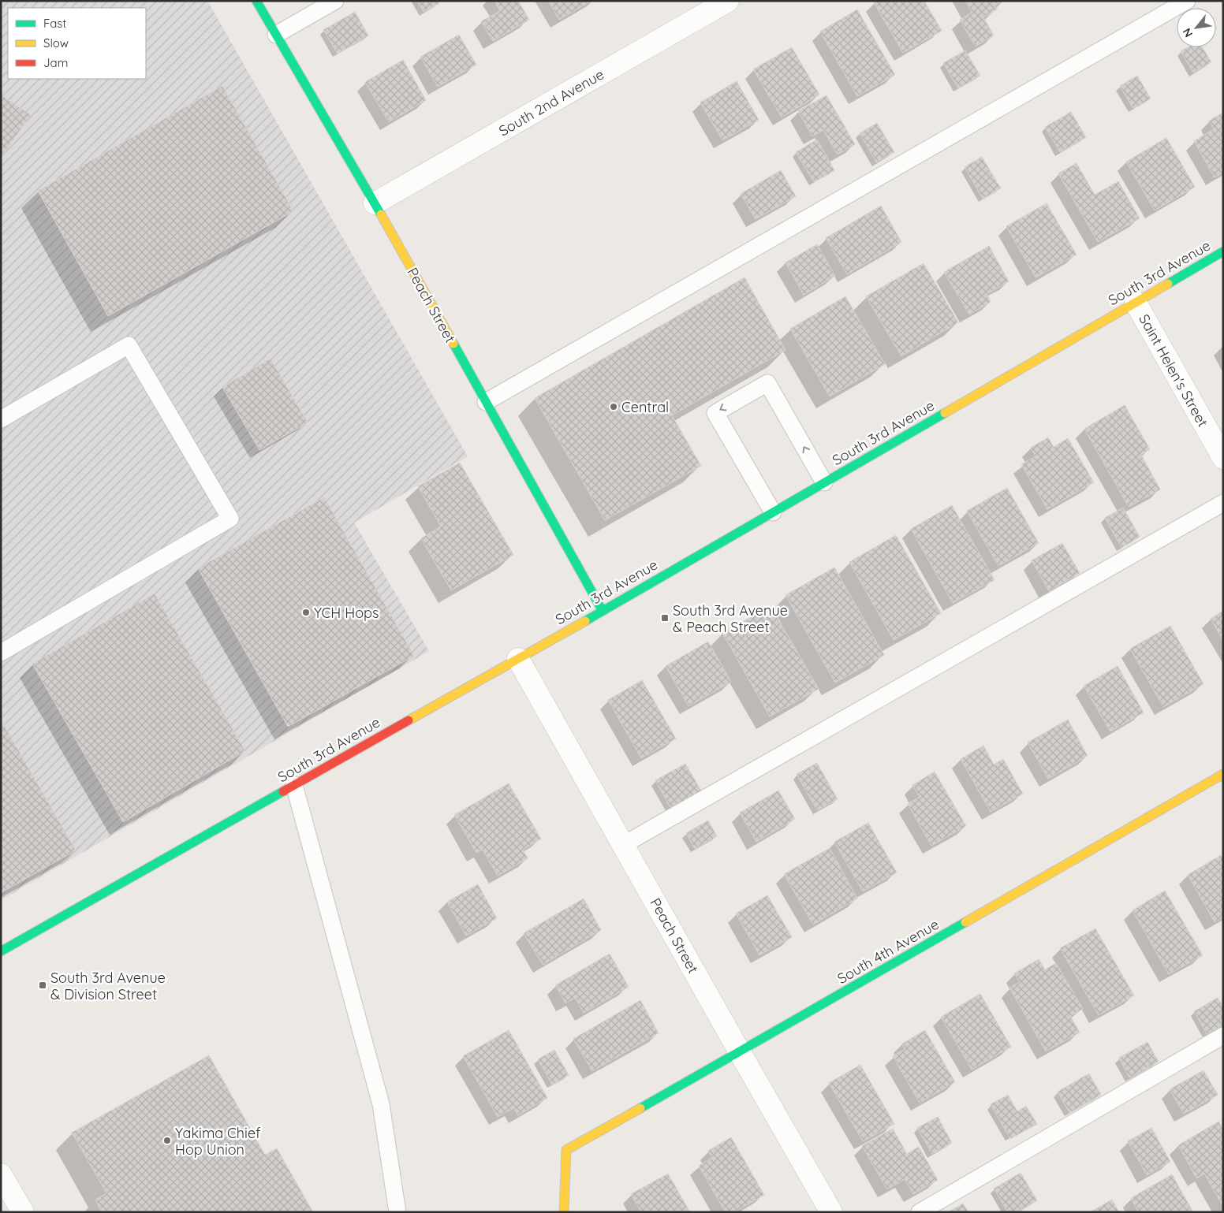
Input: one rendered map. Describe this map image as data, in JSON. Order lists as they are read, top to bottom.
{
  "streets": {
    "street": [
      "South 2nd Avenue",
      "South 3rd Avenue",
      "Peach Street",
      "Saint Helen's Street",
      "South 4th Avenue"
    ]
  },
  "crossings": [
    ["South 2nd Avenue", "Peach Street"],
    ["South 3rd Avenue", "Peach Street"],
    ["South 3rd Avenue", "Saint Helen's Street"],
    ["Peach Street", "South 4th Avenue"]
  ],
  "places": {
    "other": ["Central", "YCH Hops", "Yakima Chief Hop Union"],
    "transit": ["South 3rd Avenue & Peach Street", "South 3rd Avenue & Division Street"]
  },
  "legend": ["Fast", "Slow", "Jam"],
  "north": "bottom left"
}
